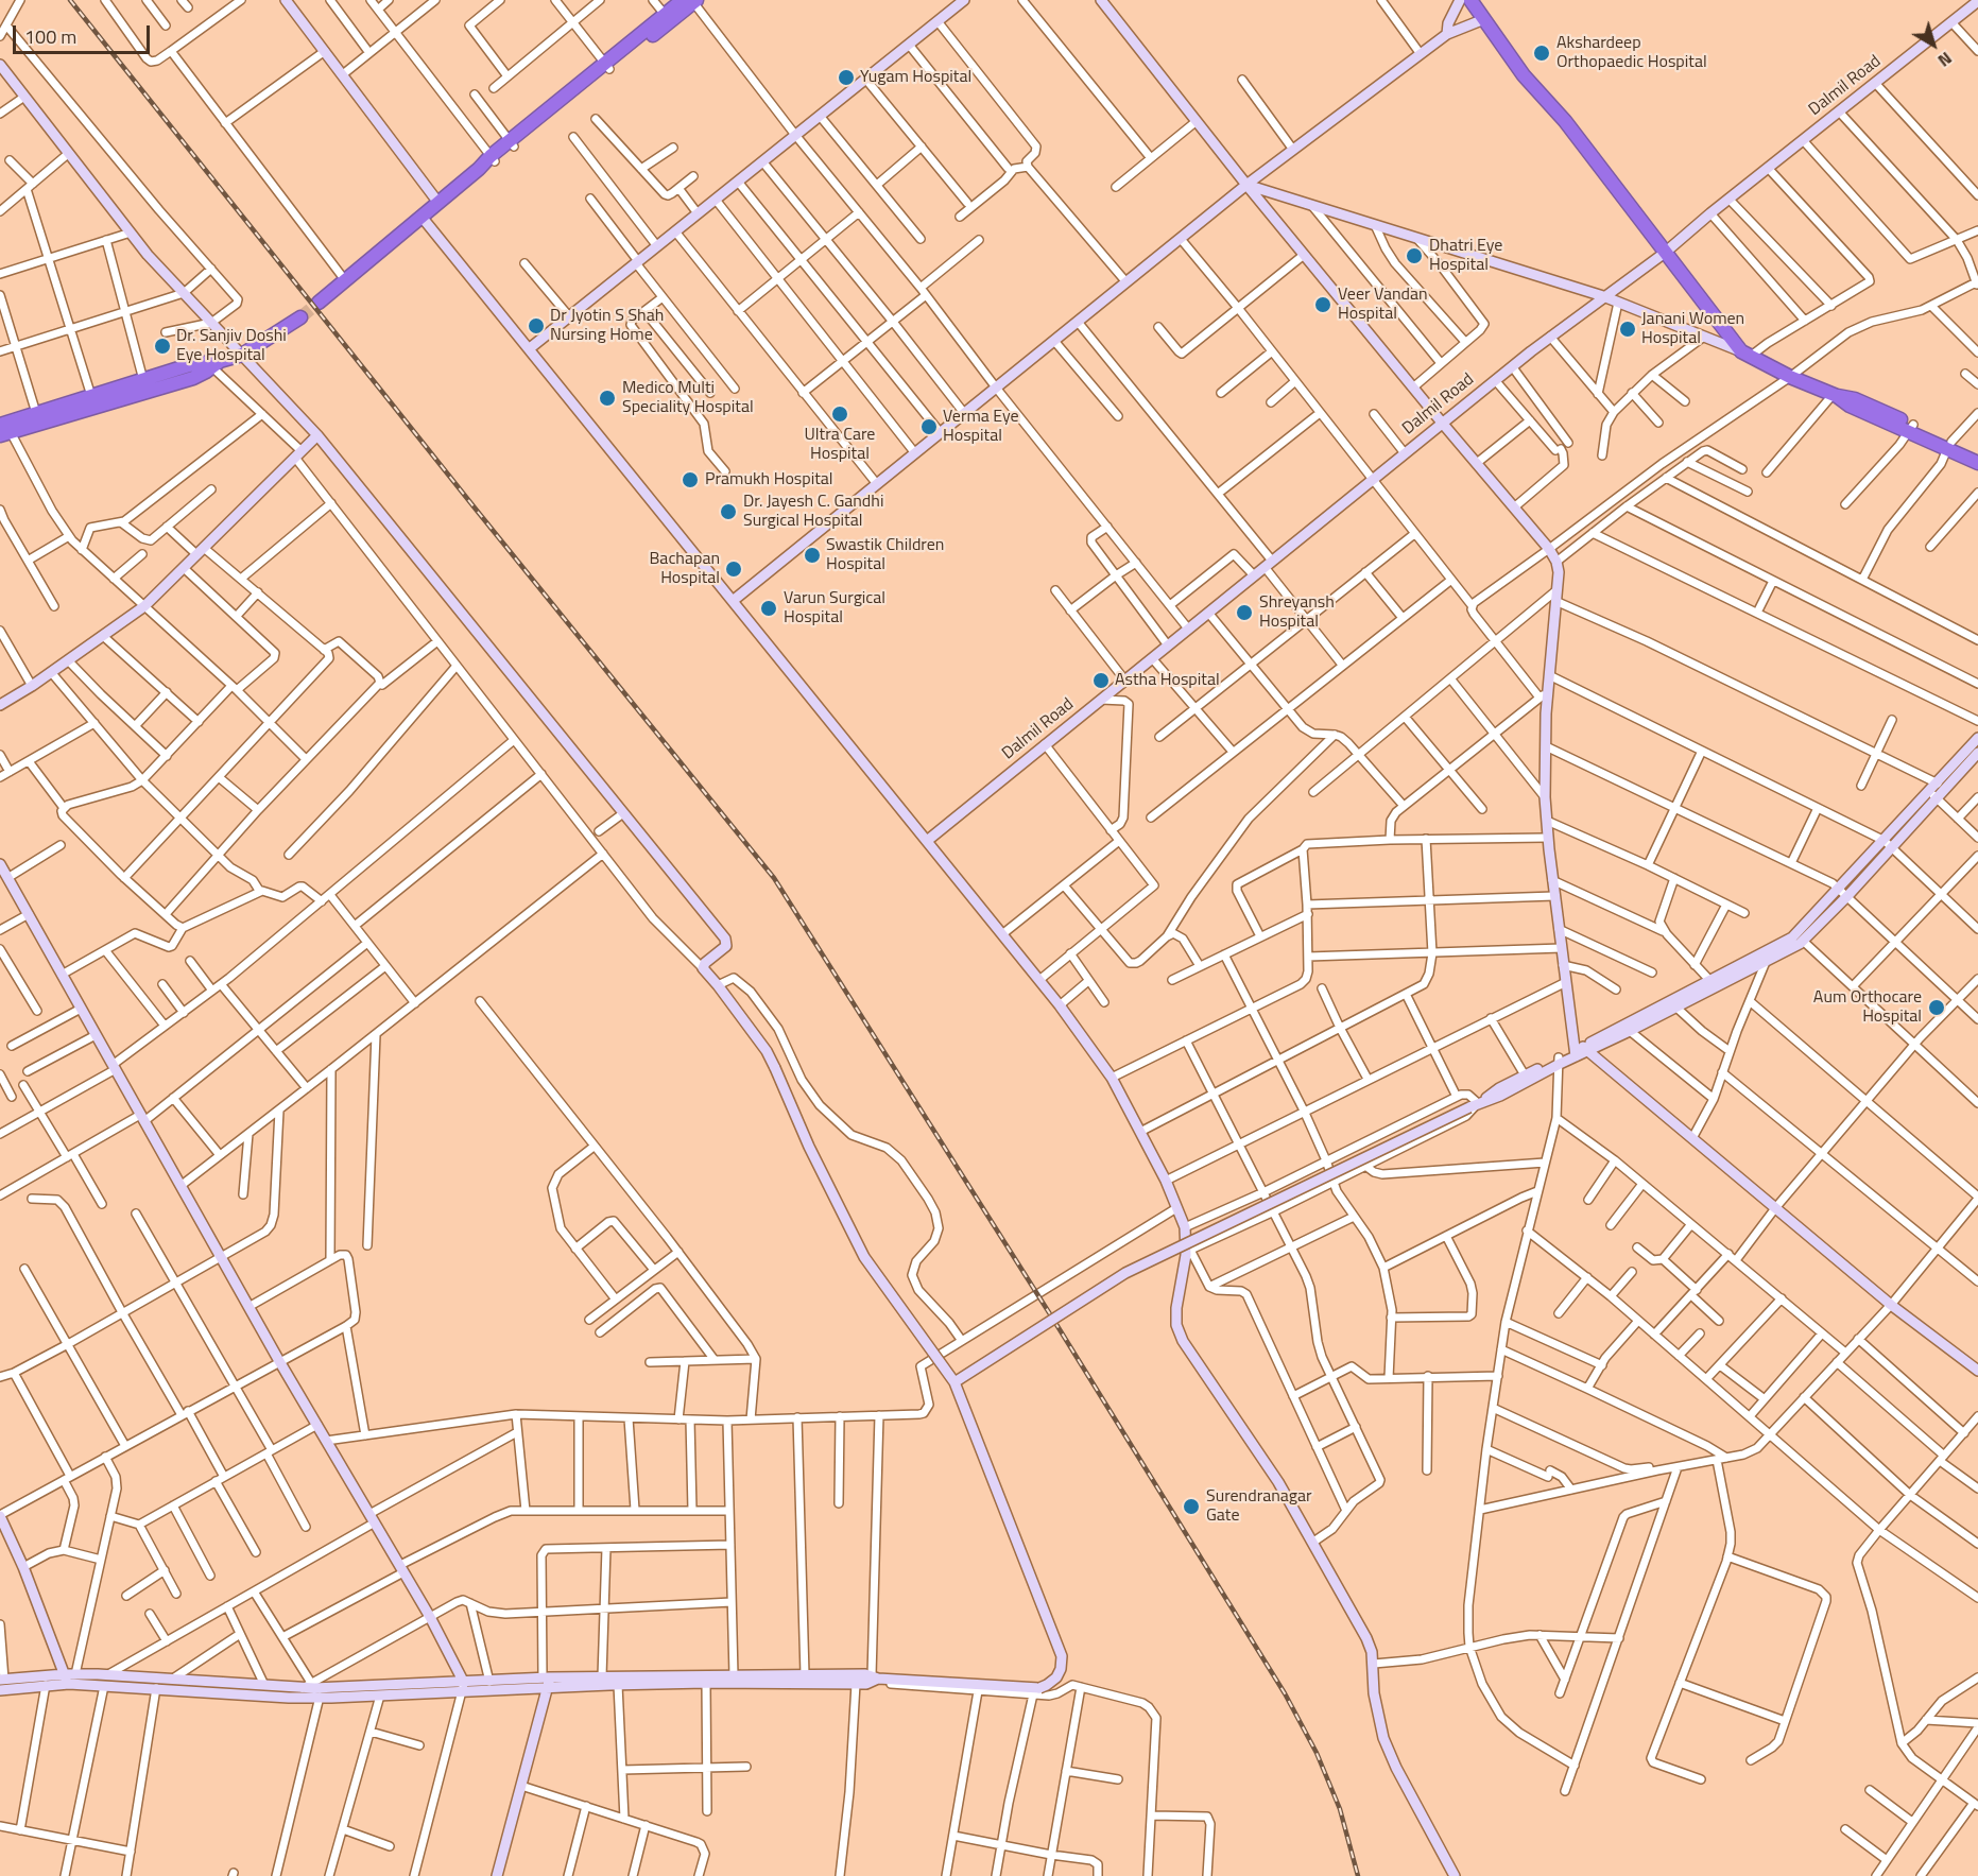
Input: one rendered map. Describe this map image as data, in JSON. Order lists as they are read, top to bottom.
{
  "streets": {
    "street": ["Dalmil Road"]
  },
  "places": [
    "Akshardeep Orthopaedic Hospital",
    "Yugam Hospital",
    "Dhatri Eye Hospital",
    "Veer Vandan Hospital",
    "Dr Jyotin S Shah Nursing Home",
    "Janani Women Hospital",
    "Dr. Sanjiv Doshi Eye Hospital",
    "Medico Multi Speciality Hospital",
    "Ultra Care Hospital",
    "Verma Eye Hospital",
    "Pramukh Hospital",
    "Dr. Jayesh C. Gandhi Surgical Hospital",
    "Swastik Children Hospital",
    "Bachapan Hospital",
    "Varun Surgical Hospital",
    "Shreyansh Hospital",
    "Astha Hospital",
    "Aum Orthocare Hospital",
    "Surendranagar Gate"
  ],
  "scale_bar": "100 m",
  "north": "bottom right"
}
